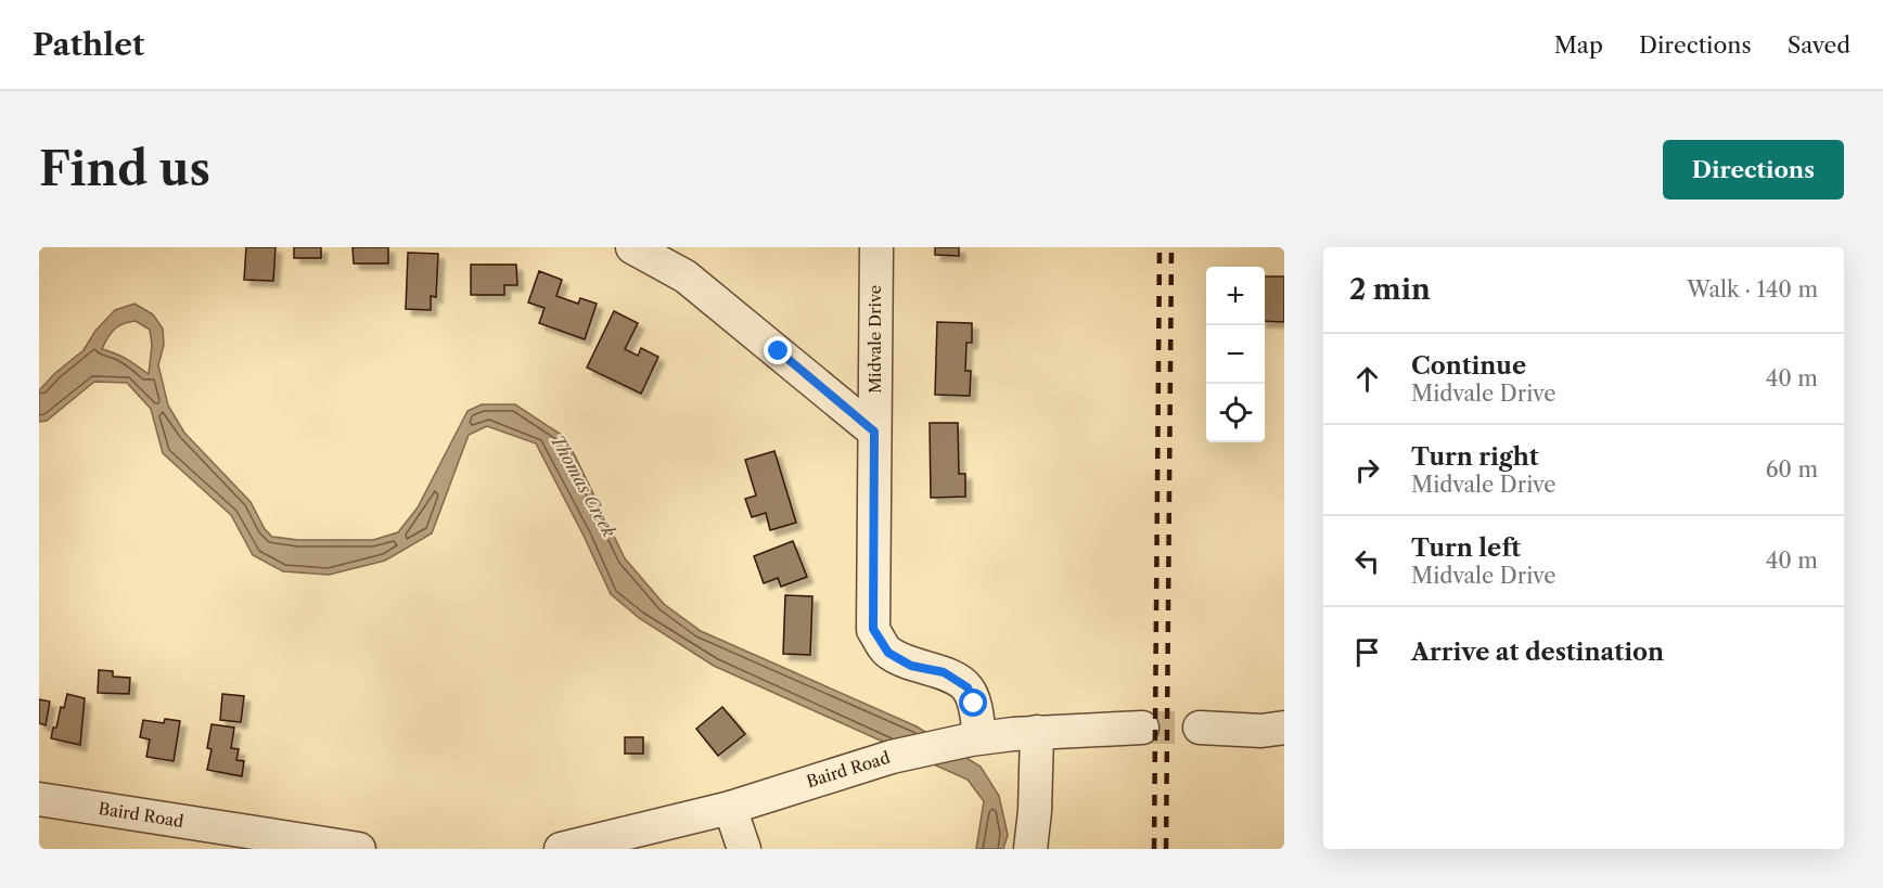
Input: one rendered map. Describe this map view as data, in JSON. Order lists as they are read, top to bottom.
{
  "streets": {
    "street": ["Midvale Drive", "Baird Road"]
  },
  "crossings": [
    ["Midvale Drive", "Baird Road"]
  ],
  "water": ["Thomas Creek"],
  "page": {
    "header": "Pathlet",
    "nav": ["Map", "Directions", "Saved"],
    "buttons": "Directions",
    "title": "Find us",
    "heading": ["2 min", "Walk · 140 m"],
    "map_buttons": ["+", "−"],
    "list": [
      ["Continue", "Midvale Drive", "40 m"],
      ["Turn right", "Midvale Drive", "60 m"],
      ["Turn left", "Midvale Drive", "40 m"],
      "Arrive at destination"
    ]
  }
}
